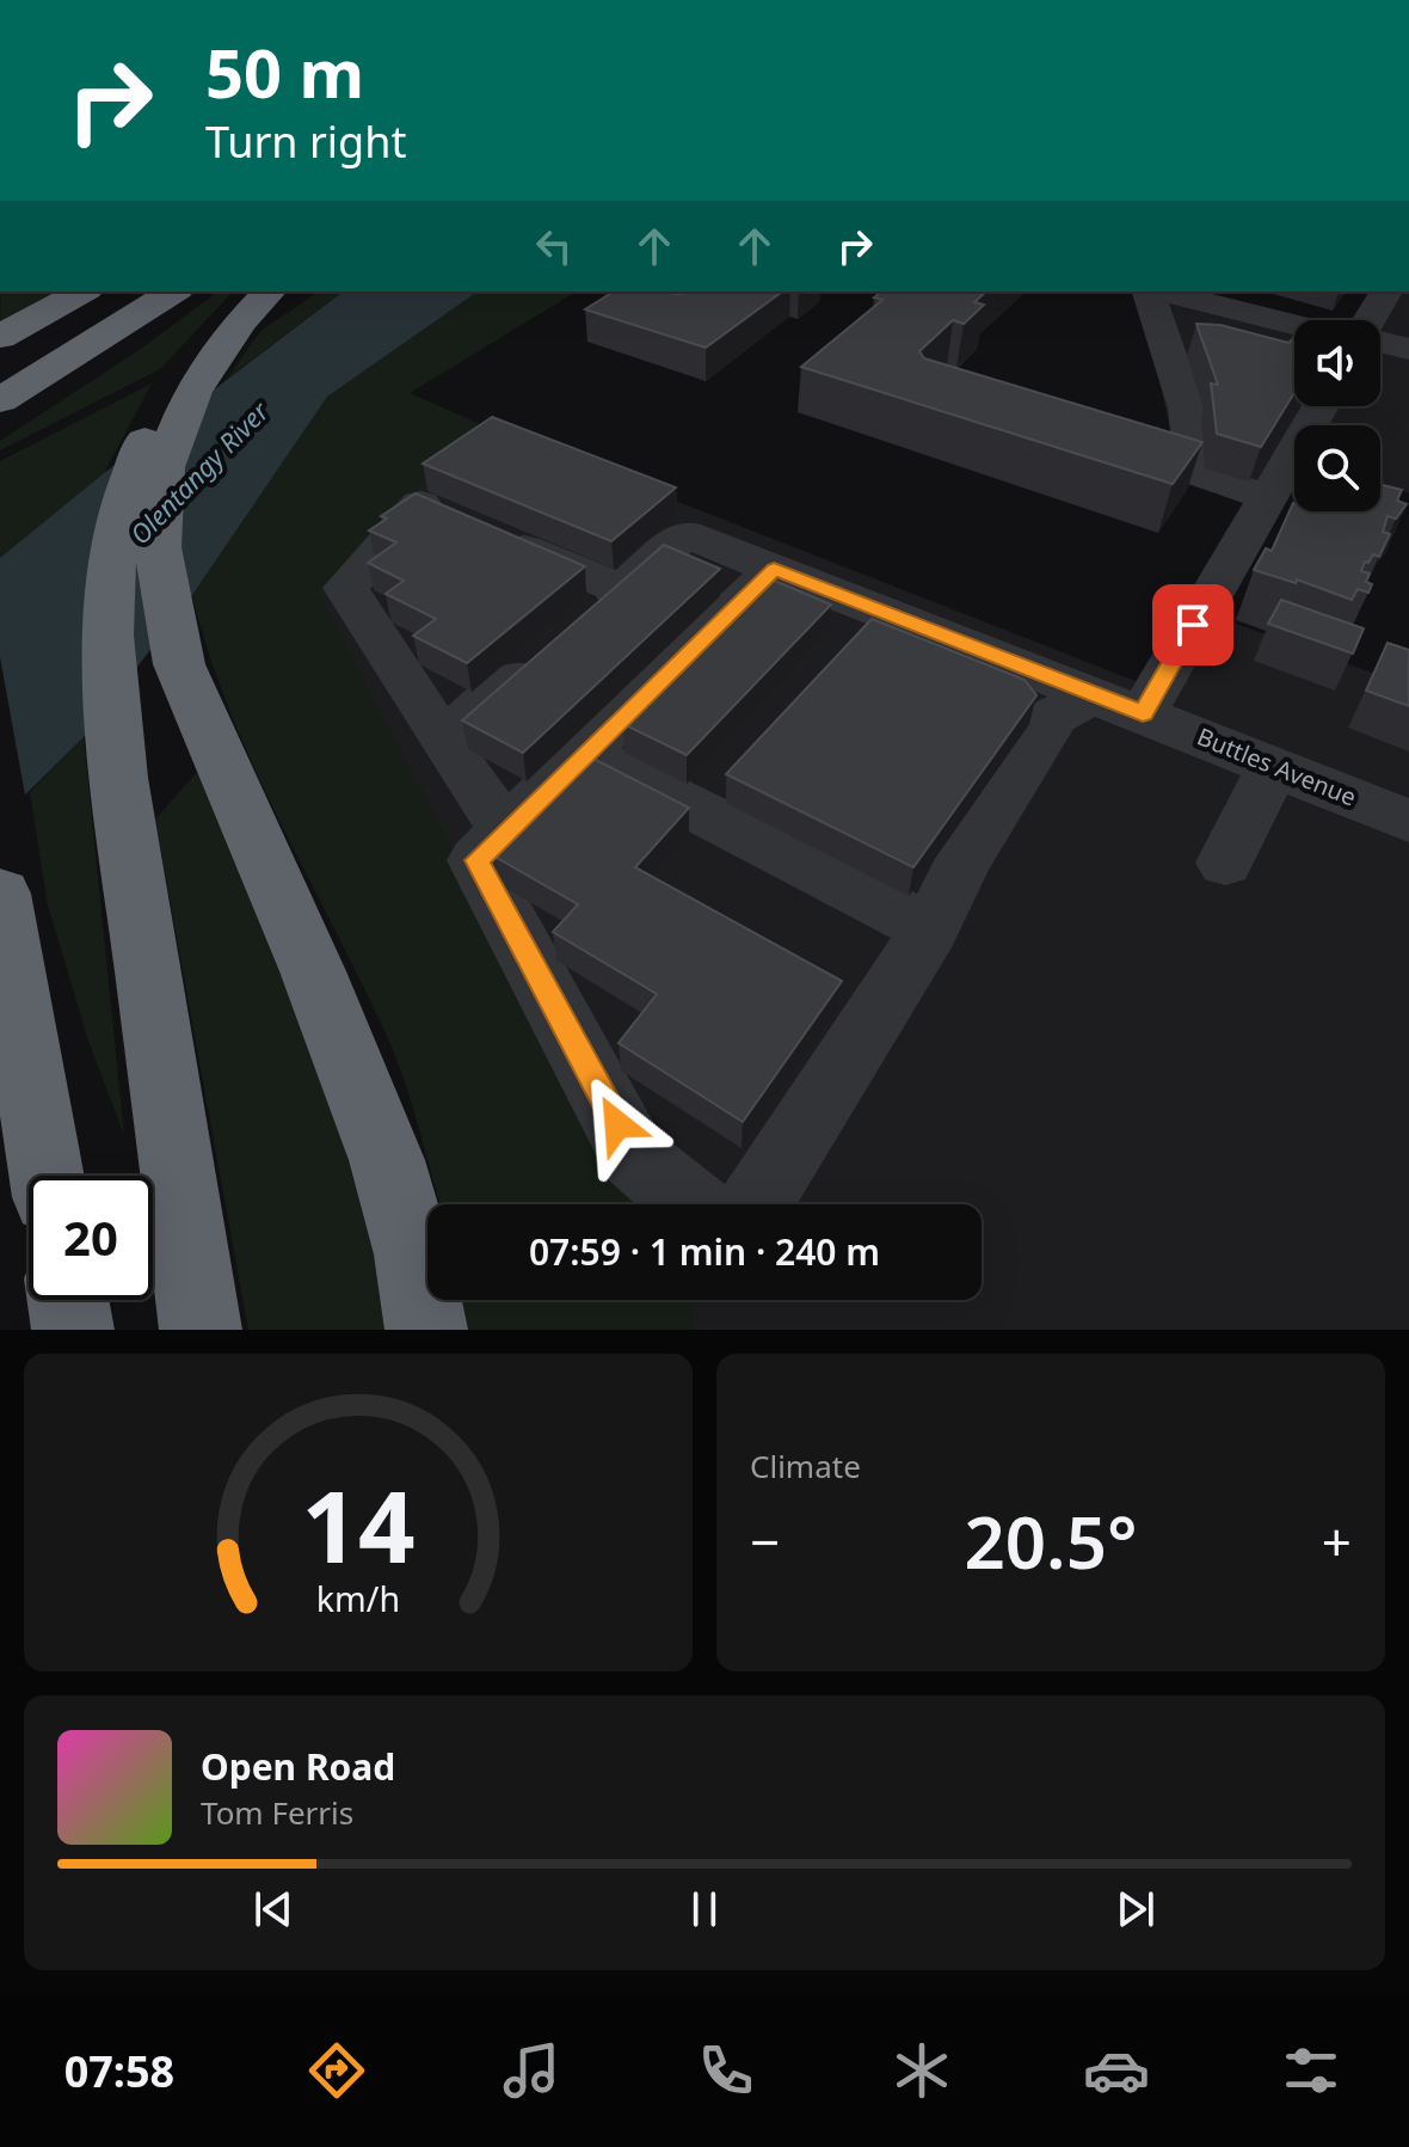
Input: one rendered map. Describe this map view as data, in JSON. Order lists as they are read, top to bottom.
{
  "streets": {
    "street": ["Buttles Avenue"]
  },
  "water": ["Olentangy River"],
  "page": {
    "turn": ["50 m", "Turn right"],
    "limit": "20",
    "trip": "07:59 · 1 min · 240 m",
    "tile": "Climate",
    "heat": ["−", "20.5°", "+"],
    "song": ["Open Road", "Tom Ferris"],
    "tabs": "07:58",
    "gauge": ["14", "km/h"]
  }
}
